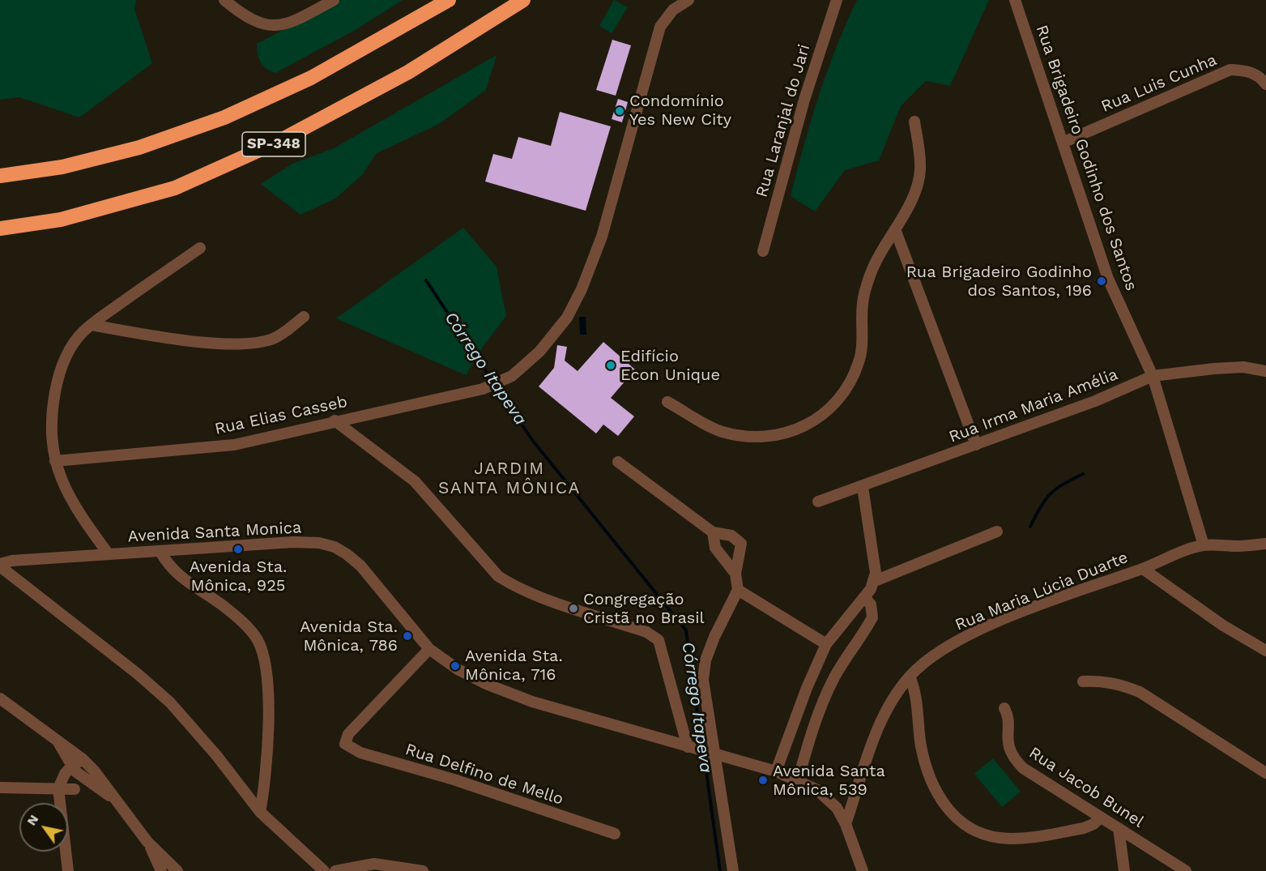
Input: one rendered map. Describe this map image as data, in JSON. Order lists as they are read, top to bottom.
{
  "streets": {
    "highway": ["SP-348"],
    "street": [
      "Rua Luis Cunha",
      "Rua Laranjal do Jari",
      "Rua Brigadeiro Godinho dos Santos",
      "Rua Irma Maria Amélia",
      "Rua Elias Casseb",
      "Avenida Santa Monica",
      "Rua Maria Lúcia Duarte",
      "Rua Delfino de Mello",
      "Rua Jacob Bunel"
    ]
  },
  "crossings": [
    ["Rua Luis Cunha", "Rua Brigadeiro Godinho dos Santos"],
    ["Rua Brigadeiro Godinho dos Santos", "Rua Irma Maria Amélia"],
    ["Rua Brigadeiro Godinho dos Santos", "Rua Maria Lúcia Duarte"],
    ["Avenida Santa Monica", "Rua Maria Lúcia Duarte"],
    ["Avenida Santa Monica", "Rua Delfino de Mello"]
  ],
  "districts": ["JARDIM SANTA MÔNICA"],
  "water": ["Córrego Itapeva"],
  "places": [
    "Condomínio Yes New City",
    "Rua Brigadeiro Godinho dos Santos, 196",
    "Edifício Econ Unique",
    "Avenida Sta. Mônica, 925",
    "Congregação Cristã no Brasil",
    "Avenida Sta. Mônica, 786",
    "Avenida Sta. Mônica, 716",
    "Avenida Santa Mônica, 539"
  ],
  "north": "top left"
}
